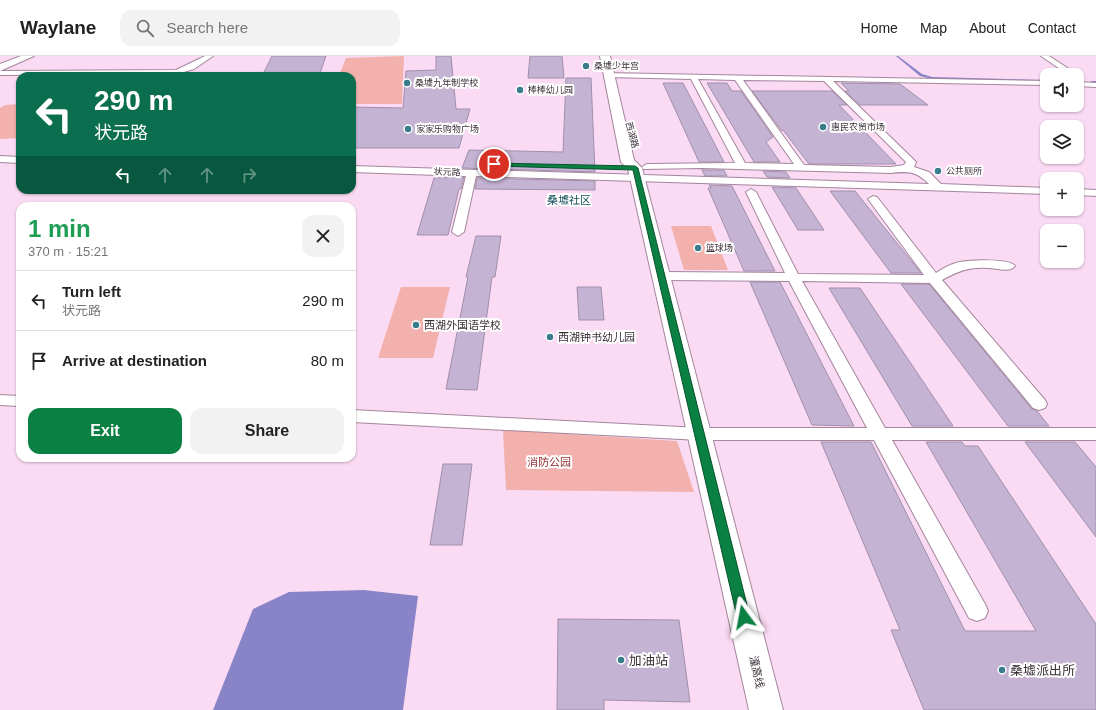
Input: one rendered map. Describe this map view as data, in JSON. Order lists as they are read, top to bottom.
{
  "streets": {
    "main road": ["西湖路", "潼高线"],
    "street": ["状元路"]
  },
  "crossings": [
    ["西湖路", "状元路"],
    ["西湖路", "潼高线"],
    ["状元路", "潼高线"]
  ],
  "districts": ["桑墟社区"],
  "parks": ["消防公园"],
  "places": [
    "桑墟少年宫",
    "桑墟九年制学校",
    "棒棒幼儿园",
    "惠民农贸市场",
    "家家乐购物广场",
    "公共厕所",
    "篮球场",
    "西湖外国语学校",
    "西湖钟书幼儿园",
    "加油站",
    "桑墟派出所"
  ],
  "page": {
    "header": "Waylane",
    "search": "Search here",
    "nav": [
      "Home",
      "Map",
      "About",
      "Contact"
    ],
    "map_buttons": ["+", "−"],
    "turn": ["290 m", "状元路"],
    "heading": ["1 min", "370 m · 15:21"],
    "list": [
      {
        "name": "Turn left",
        "note": "状元路",
        "value": "290 m"
      },
      {
        "name": "Arrive at destination",
        "value": "80 m"
      }
    ],
    "buttons": ["Exit", "Share"]
  }
}
